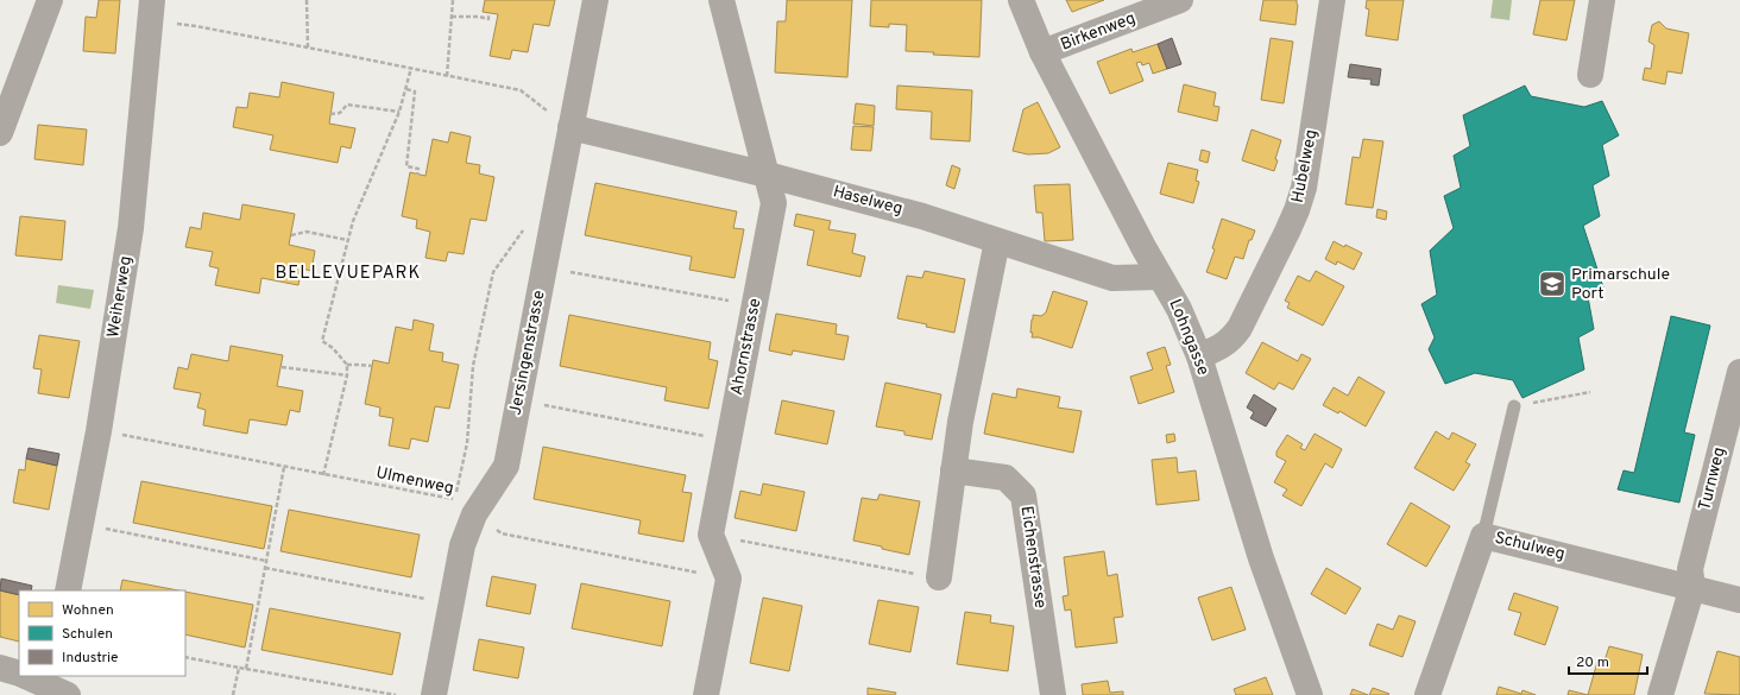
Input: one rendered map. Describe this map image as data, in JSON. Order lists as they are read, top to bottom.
{
  "streets": {
    "street": [
      "Birkenweg",
      "Hubelweg",
      "Haselweg",
      "Weiherweg",
      "Lohngasse",
      "Ahornstrasse",
      "Jersingenstrasse",
      "Turnweg",
      "Schulweg",
      "Eichenstrasse"
    ],
    "path": ["Ulmenweg"]
  },
  "crossings": [
    ["Birkenweg", "Lohngasse"],
    ["Hubelweg", "Lohngasse"],
    ["Haselweg", "Lohngasse"],
    ["Haselweg", "Ahornstrasse"],
    ["Haselweg", "Jersingenstrasse"],
    ["Jersingenstrasse", "Ulmenweg"],
    ["Turnweg", "Schulweg"]
  ],
  "districts": ["BELLEVUEPARK"],
  "places": {
    "school or university": ["Primarschule Port"]
  },
  "legend": ["Wohnen", "Schulen", "Industrie"],
  "scale_bar": "20 m"
}
